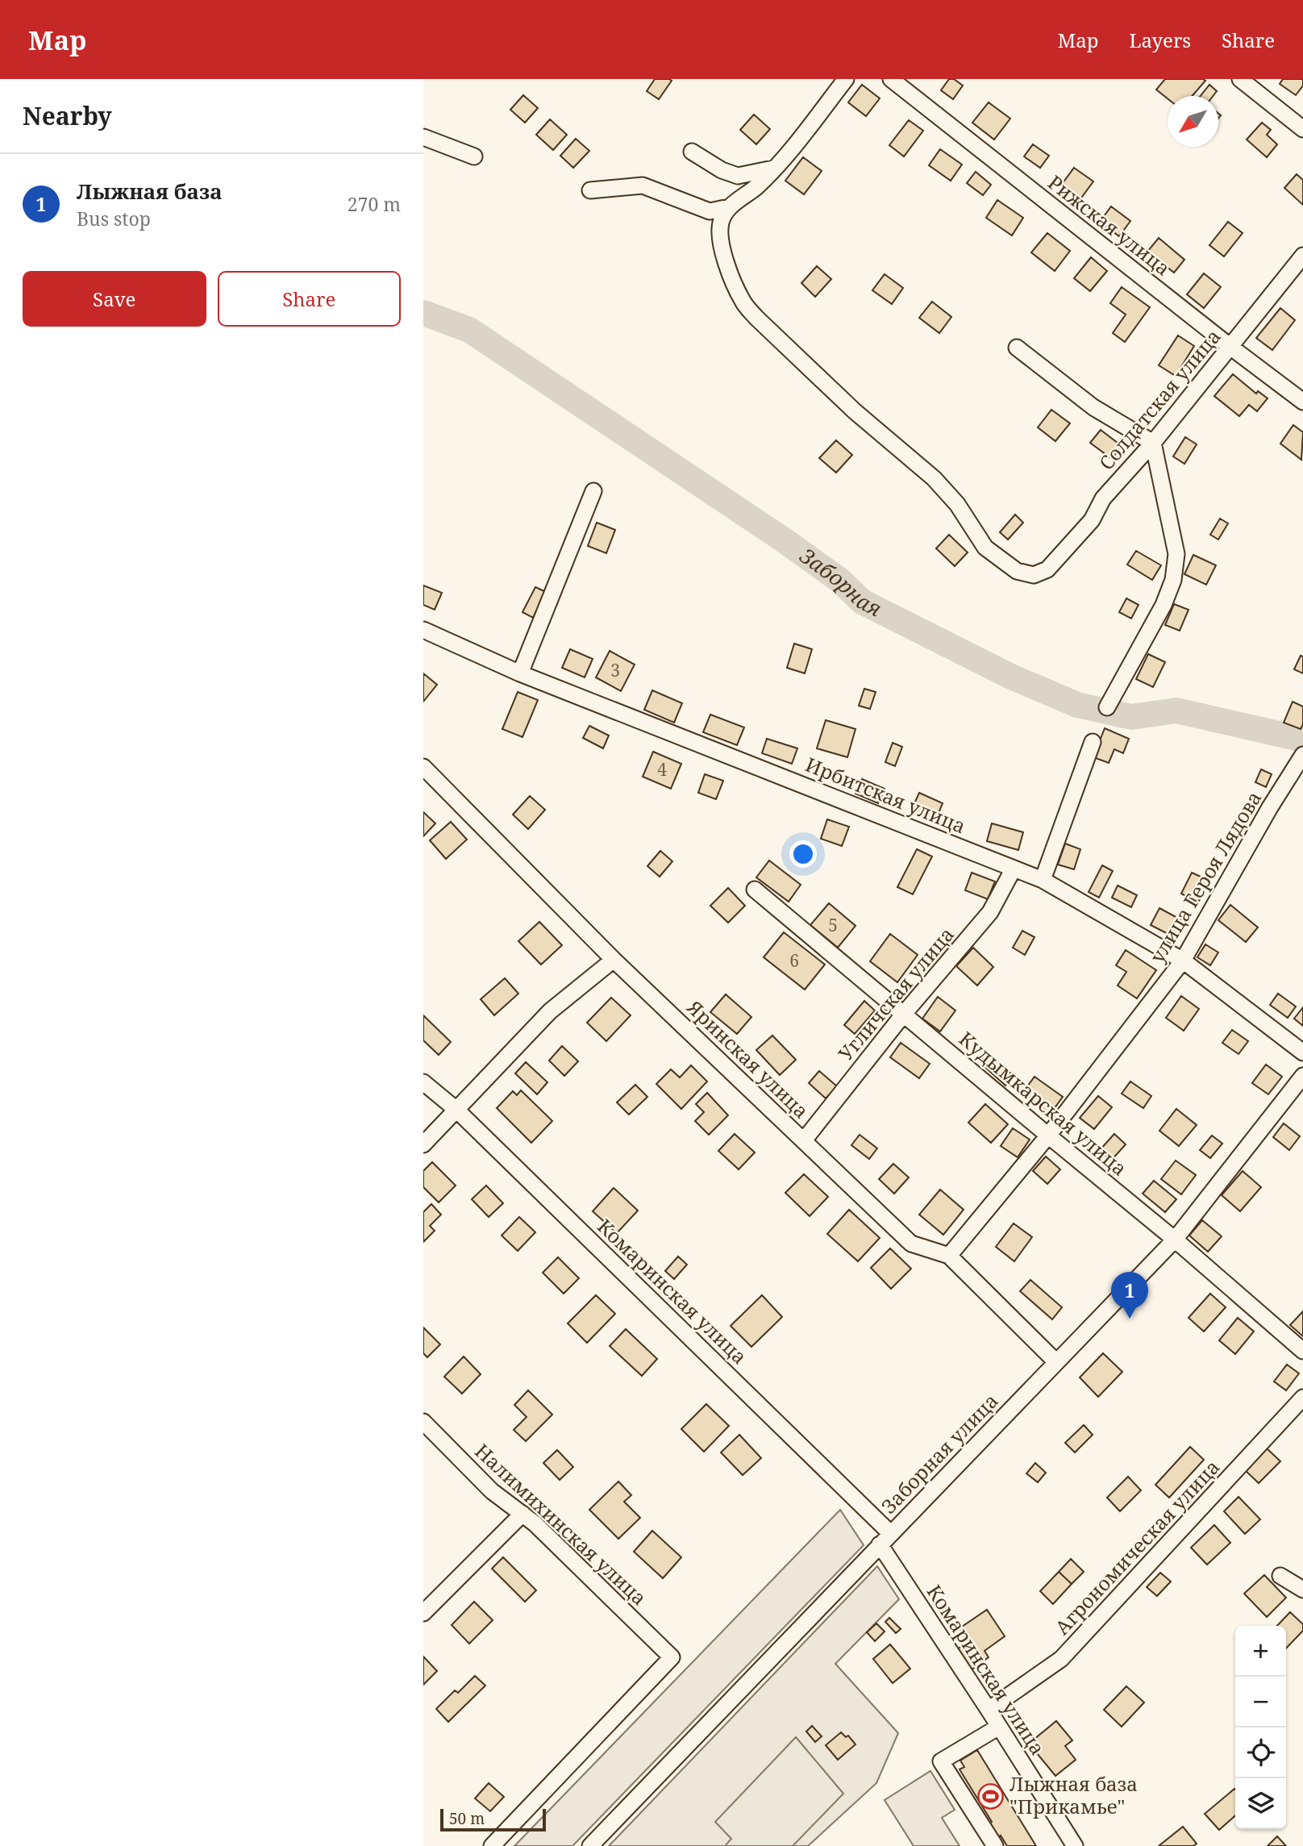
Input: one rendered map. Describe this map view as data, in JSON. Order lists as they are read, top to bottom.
{
  "streets": {
    "street": [
      "Рижская улица",
      "Солдатская улица",
      "Ирбитская улица",
      "улица Героя Лядова",
      "Угличская улица",
      "Яринская улица",
      "Кудымкарская улица",
      "Комаринская улица",
      "Заборная улица",
      "Налимихинская улица",
      "Агрономическая улица"
    ]
  },
  "crossings": [
    ["Рижская улица", "Солдатская улица"],
    ["Ирбитская улица", "улица Героя Лядова"],
    ["Ирбитская улица", "Угличская улица"],
    ["улица Героя Лядова", "Яринская улица"],
    ["улица Героя Лядова", "Кудымкарская улица"],
    ["Угличская улица", "Яринская улица"],
    ["Угличская улица", "Кудымкарская улица"],
    ["Яринская улица", "Заборная улица"],
    ["Кудымкарская улица", "Заборная улица"],
    ["Комаринская улица", "Заборная улица"],
    ["Комаринская улица", "Агрономическая улица"]
  ],
  "water": ["Заборная"],
  "places": {
    "sports": ["Лыжная база \"Прикамье\""]
  },
  "house_numbers": [
    "3",
    "4",
    "5",
    "6"
  ],
  "scale_bar": "50 m",
  "north": "bottom left",
  "page": {
    "header": "Map",
    "nav": ["Map", "Layers", "Share"],
    "heading": "Nearby",
    "list": [
      {
        "mark": "1",
        "name": "Лыжная база",
        "note": "Bus stop",
        "value": "270 m"
      }
    ],
    "buttons": ["Save", "Share"],
    "pins": "1",
    "map_buttons": ["+", "−"],
    "scale": "50 m"
  }
}
